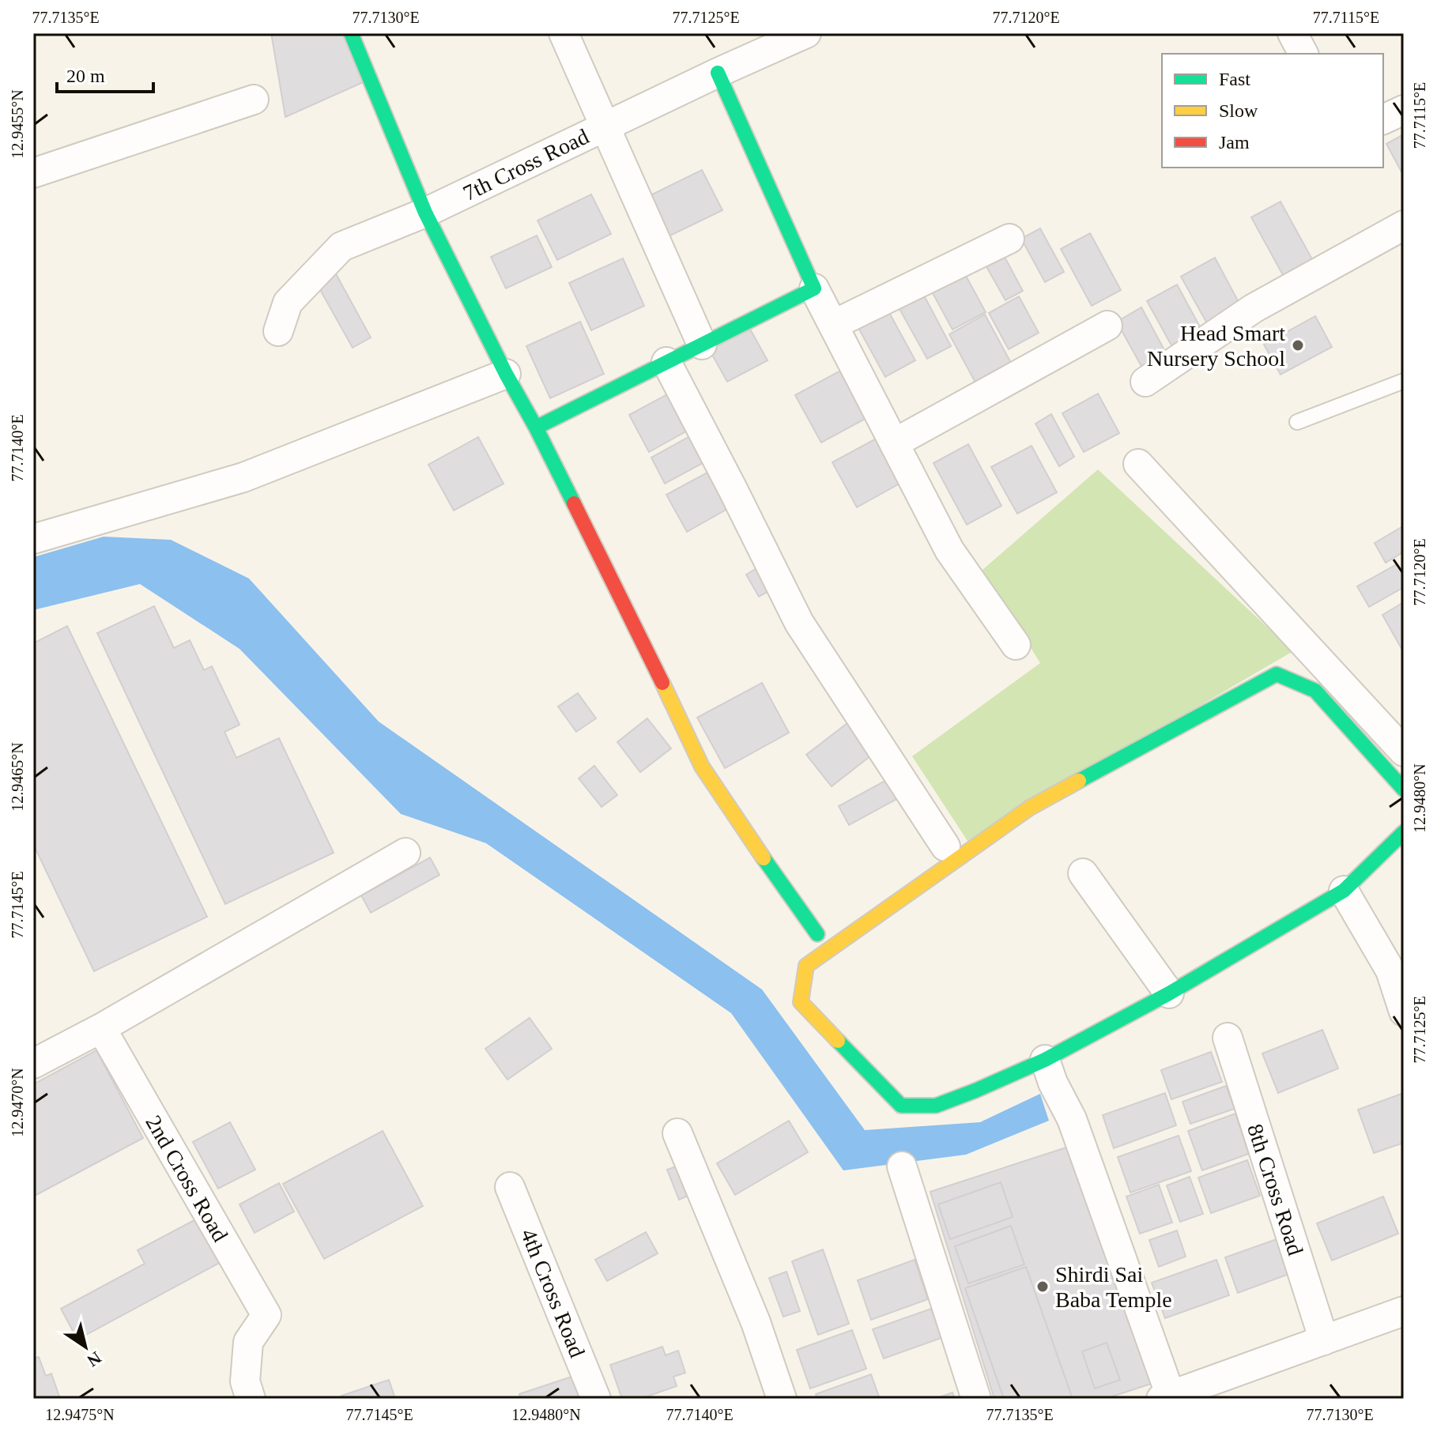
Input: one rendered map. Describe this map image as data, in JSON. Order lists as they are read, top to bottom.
{
  "streets": {
    "street": [
      "7th Cross Road",
      "2nd Cross Road",
      "8th Cross Road",
      "4th Cross Road"
    ]
  },
  "places": ["Head Smart Nursery School", "Shirdi Sai Baba Temple"],
  "legend": ["Fast", "Slow", "Jam"],
  "scale_bar": "20 m",
  "north": "bottom right",
  "coordinates": [
    "77.7135°E",
    "77.7130°E",
    "77.7125°E",
    "77.7120°E",
    "77.7115°E",
    "12.9455°N",
    "77.7140°E",
    "12.9465°N",
    "12.9480°N",
    "77.7145°E",
    "12.9470°N",
    "12.9475°N"
  ]
}
